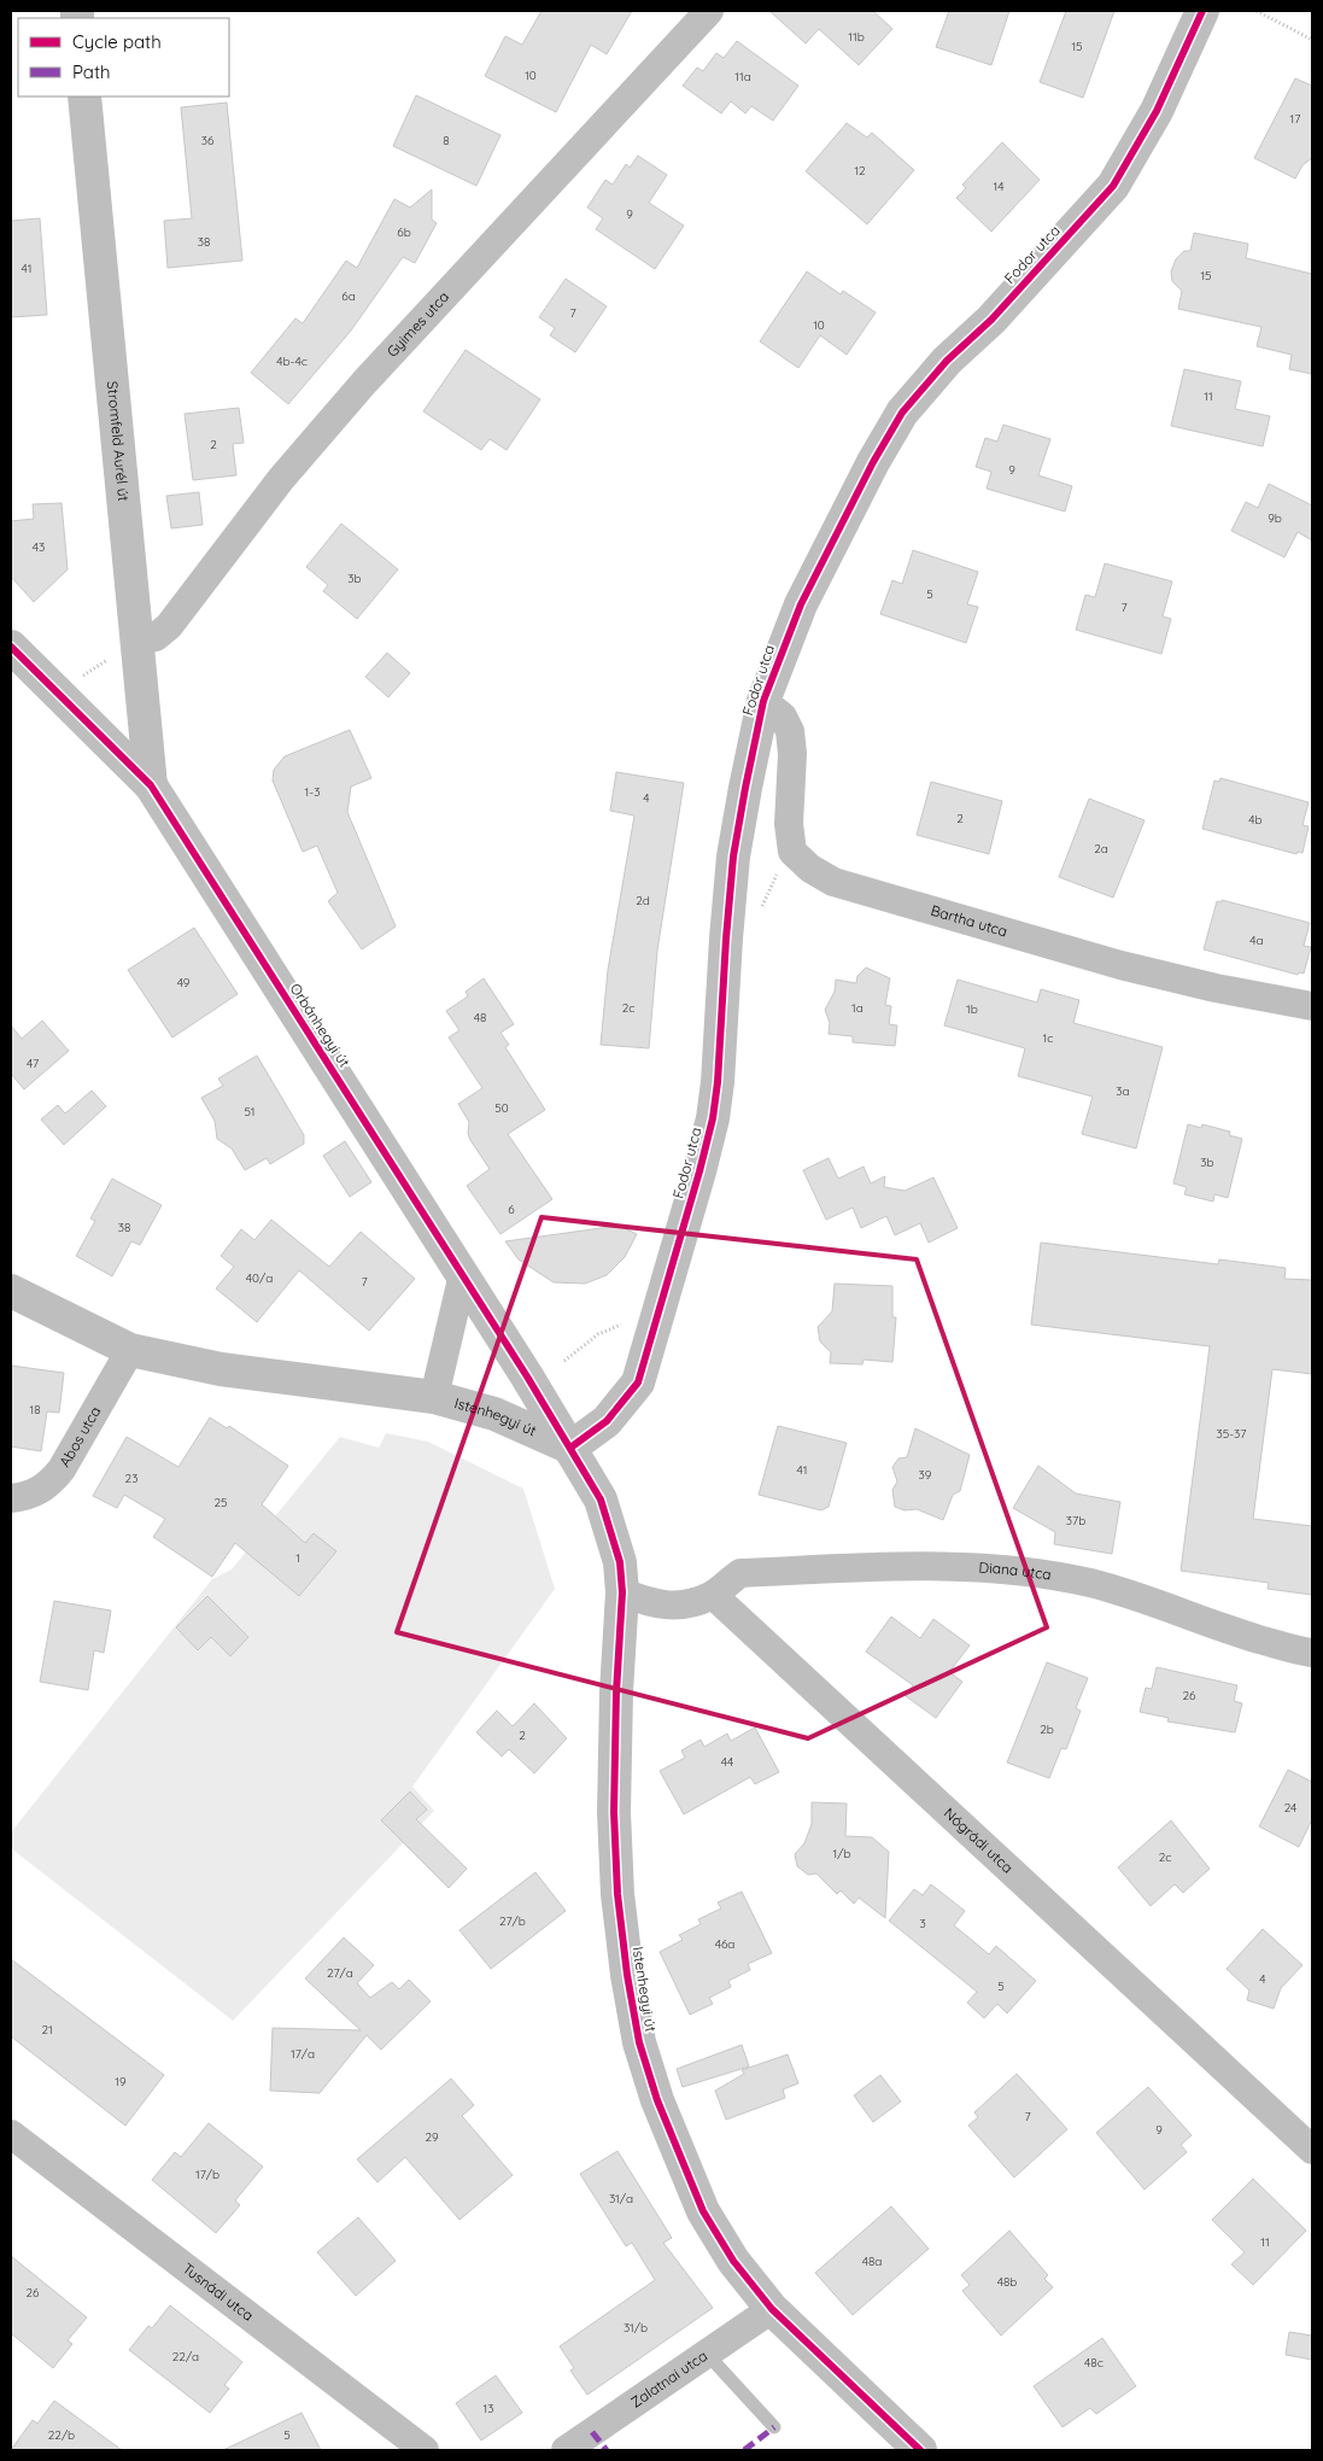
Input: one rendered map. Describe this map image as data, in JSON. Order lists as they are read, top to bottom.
{
  "streets": {
    "street": [
      "Fodor utca",
      "Gyimes utca",
      "Stromfeld Aurél út",
      "Bartha utca",
      "Orbánhegyi út",
      "Istenhegyi út",
      "Abos utca",
      "Diana utca",
      "Nógrádi utca",
      "Tusnádi utca",
      "Zalatnai utca"
    ]
  },
  "crossings": [
    ["Fodor utca", "Bartha utca"],
    ["Fodor utca", "Orbánhegyi út"],
    ["Fodor utca", "Istenhegyi út"],
    ["Gyimes utca", "Stromfeld Aurél út"],
    ["Stromfeld Aurél út", "Orbánhegyi út"],
    ["Orbánhegyi út", "Istenhegyi út"],
    ["Istenhegyi út", "Abos utca"],
    ["Istenhegyi út", "Zalatnai utca"],
    ["Diana utca", "Nógrádi utca"]
  ],
  "house_numbers": [
    "11b",
    "15",
    "10",
    "11a",
    "17",
    "36",
    "8",
    "12",
    "14",
    "9",
    "6b",
    "38",
    "41",
    "15",
    "6a",
    "7",
    "10",
    "4b-4c",
    "11",
    "2",
    "9",
    "9b",
    "43",
    "3b",
    "5",
    "7",
    "1-3",
    "4",
    "2",
    "4b",
    "2a",
    "2d",
    "4a",
    "49",
    "2c",
    "1a",
    "1b",
    "48",
    "1c",
    "47",
    "3a",
    "50",
    "51",
    "3b",
    "6",
    "38",
    "40/a",
    "7",
    "18",
    "35-37",
    "41",
    "39",
    "23",
    "25",
    "37b",
    "1",
    "26",
    "2b",
    "2",
    "44",
    "24",
    "1/b",
    "2c",
    "27/b",
    "3",
    "46a",
    "27/a",
    "4",
    "5",
    "21",
    "17/a",
    "19",
    "7",
    "9",
    "29",
    "17/b",
    "31/a",
    "11",
    "48a",
    "48b",
    "26",
    "31/b",
    "22/a",
    "48c",
    "13",
    "22/b",
    "5"
  ],
  "legend": ["Cycle path", "Path"]
}
